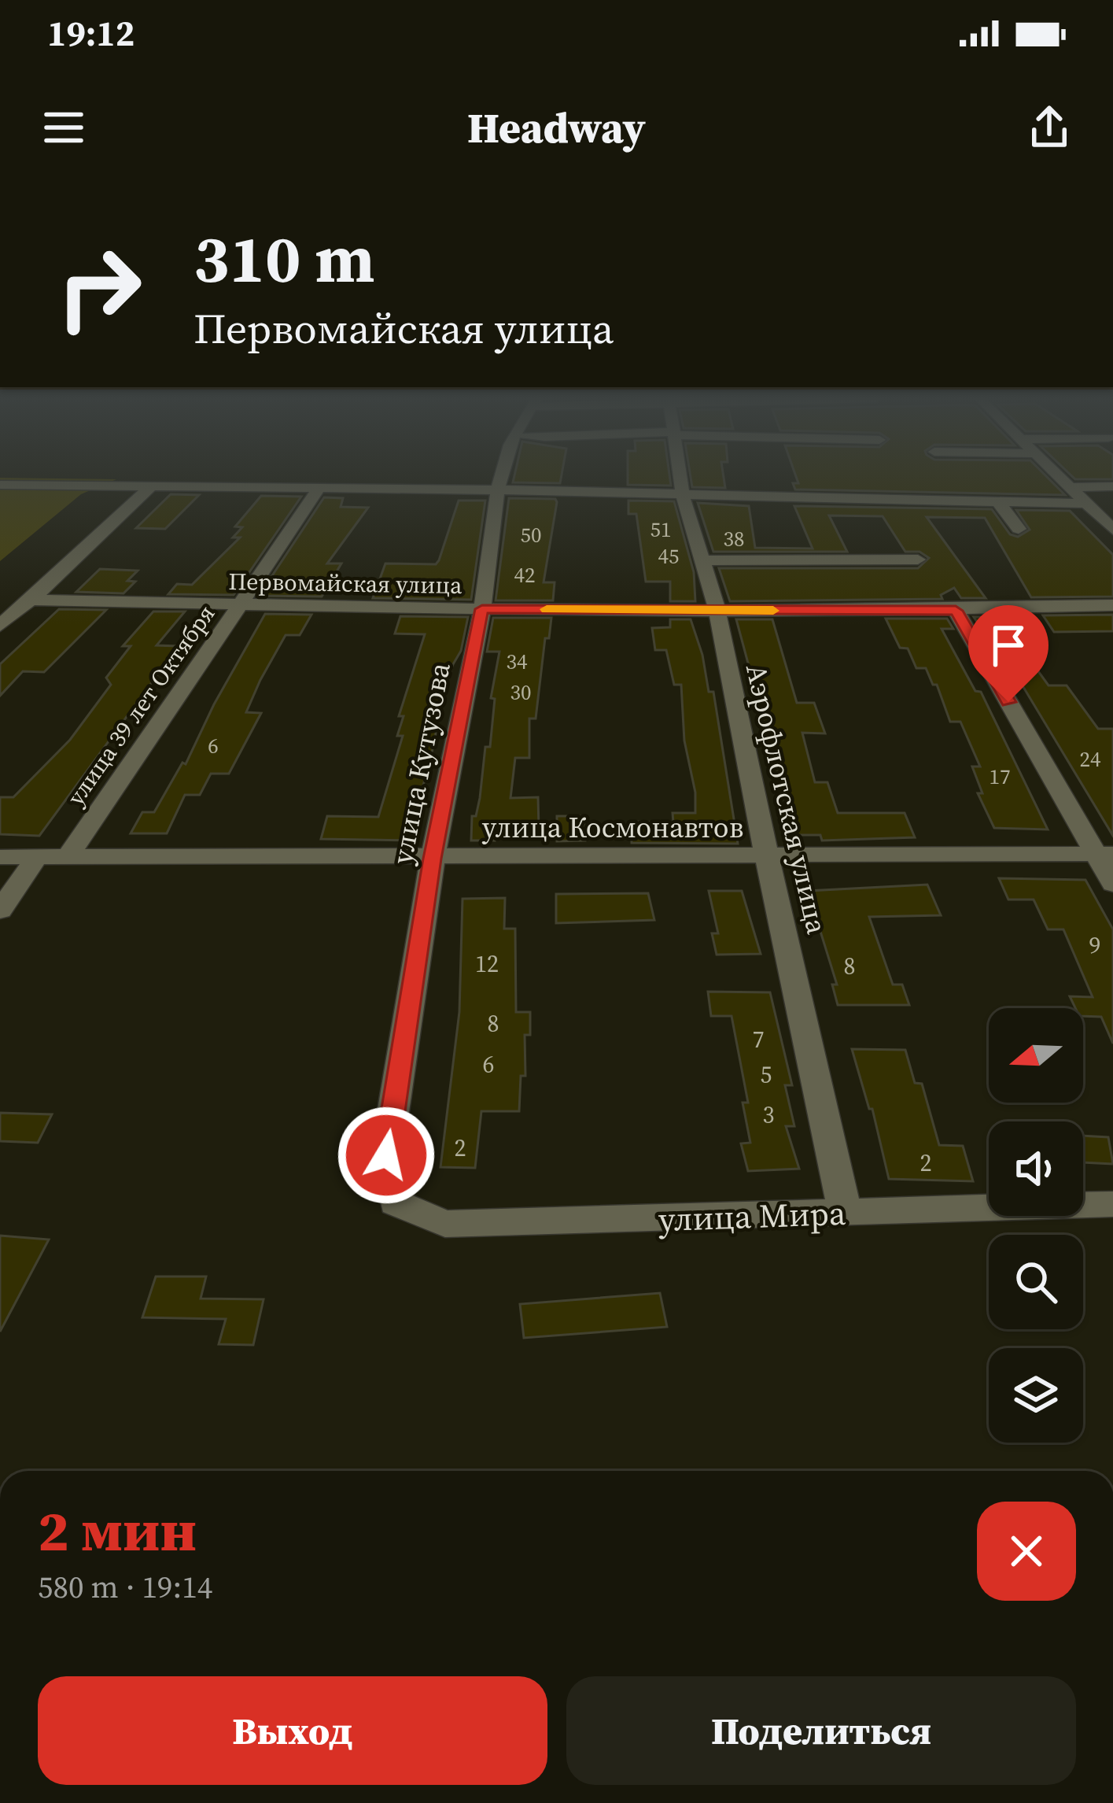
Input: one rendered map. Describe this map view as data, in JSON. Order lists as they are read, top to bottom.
{
  "streets": {
    "street": [
      "Первомайская улица",
      "улица 39 лет Октября",
      "улица Кутузова",
      "Аэрофлотская улица",
      "улица Космонавтов",
      "улица Мира"
    ]
  },
  "crossings": [
    ["Первомайская улица", "улица 39 лет Октября"],
    ["Первомайская улица", "улица Кутузова"],
    ["Первомайская улица", "Аэрофлотская улица"],
    ["улица 39 лет Октября", "улица Космонавтов"],
    ["улица Кутузова", "улица Космонавтов"],
    ["улица Кутузова", "улица Мира"],
    ["Аэрофлотская улица", "улица Космонавтов"],
    ["Аэрофлотская улица", "улица Мира"]
  ],
  "house_numbers": [
    "51",
    "50",
    "38",
    "45",
    "42",
    "34",
    "30",
    "6",
    "24",
    "17",
    "9",
    "12",
    "8",
    "8",
    "7",
    "6",
    "5",
    "3",
    "2",
    "2"
  ],
  "north": "left",
  "page": {
    "status": "19:12",
    "header": "Headway",
    "turn": ["310 m", "Первомайская улица"],
    "heading": ["2 мин", "580 m · 19:14"],
    "buttons": ["Выход", "Поделиться"]
  }
}
